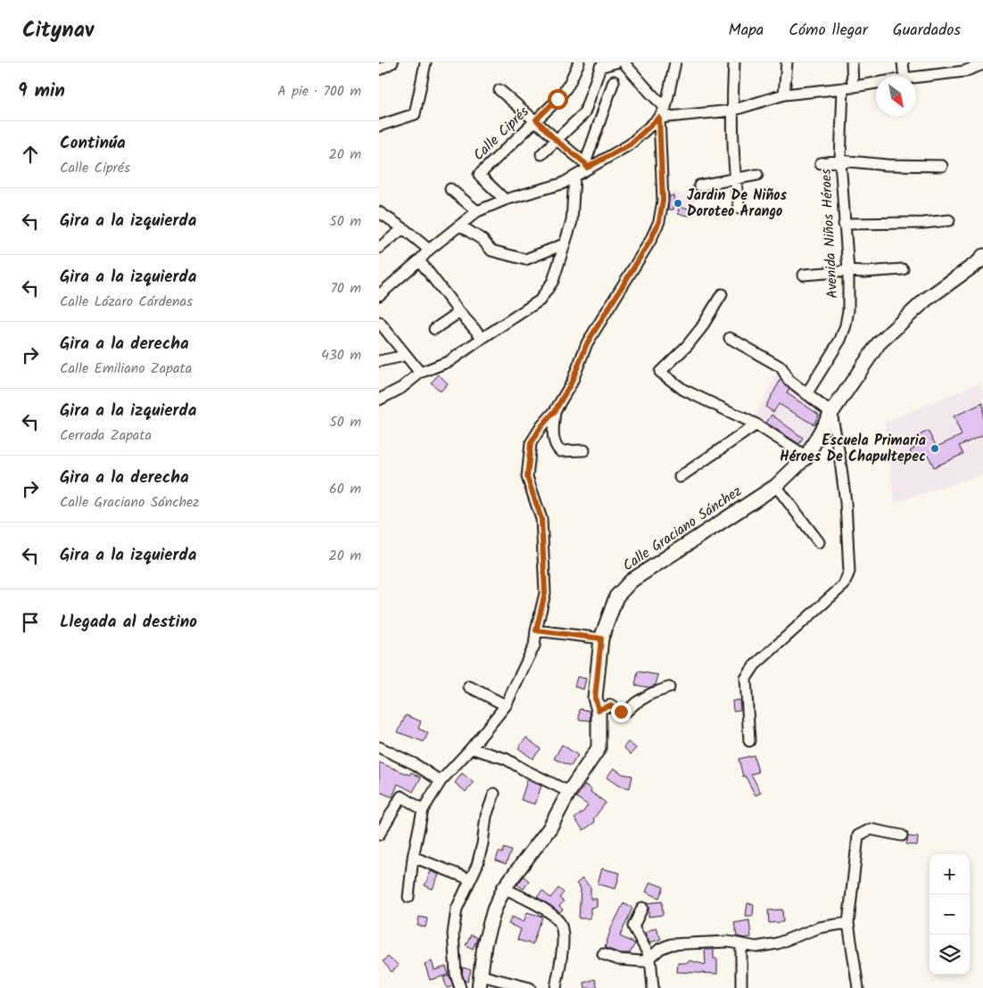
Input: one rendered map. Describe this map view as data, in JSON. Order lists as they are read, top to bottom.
{
  "streets": {
    "street": ["Calle Ciprés", "Avenida Niños Héroes", "Calle Graciano Sánchez"]
  },
  "places": ["Jardin De Niños Doroteo Arango", "Escuela Primaria Héroes De Chapultepec"],
  "north": "bottom right",
  "page": {
    "header": "Citynav",
    "nav": ["Mapa", "Cómo llegar", "Guardados"],
    "heading": ["9 min", "A pie · 700 m"],
    "list": [
      ["Continúa", "Calle Ciprés", "20 m"],
      ["Gira a la izquierda", "50 m"],
      ["Gira a la izquierda", "Calle Lázaro Cárdenas", "70 m"],
      ["Gira a la derecha", "Calle Emiliano Zapata", "430 m"],
      ["Gira a la izquierda", "Cerrada Zapata", "50 m"],
      ["Gira a la derecha", "Calle Graciano Sánchez", "60 m"],
      ["Gira a la izquierda", "20 m"],
      "Llegada al destino"
    ],
    "map_buttons": ["+", "−"]
  }
}
